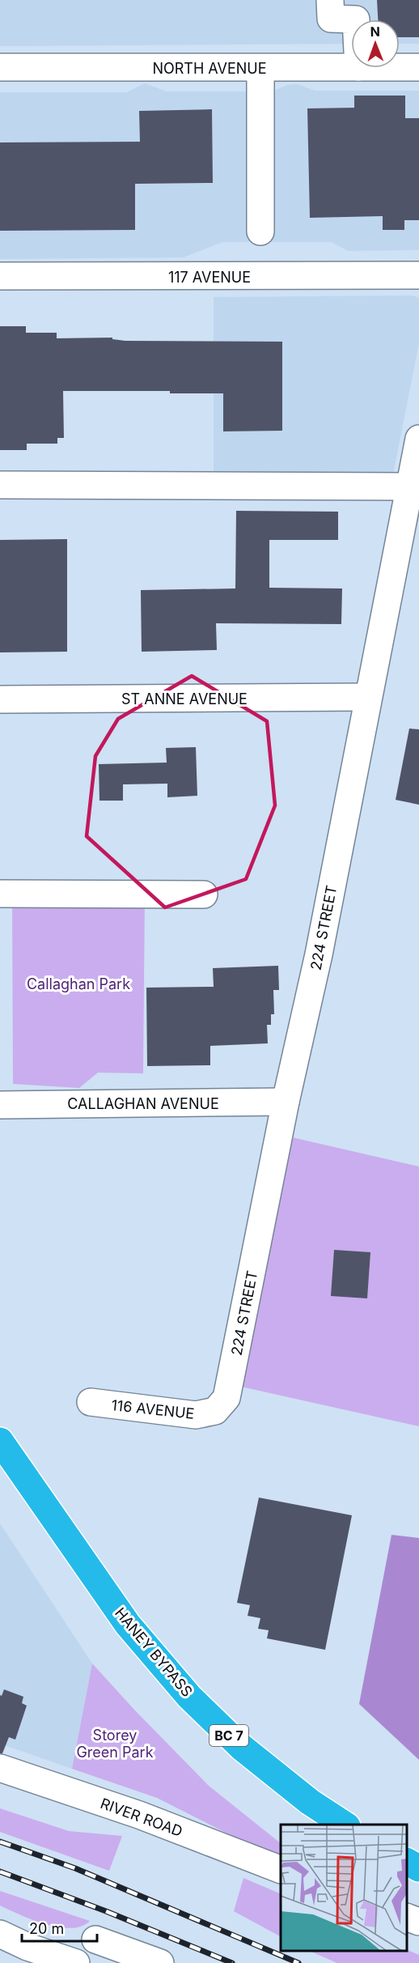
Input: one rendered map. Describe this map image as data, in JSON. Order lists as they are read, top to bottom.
{
  "streets": {
    "highway": ["HANEY BYPASS", "BC 7"],
    "street": [
      "NORTH AVENUE",
      "117 AVENUE",
      "ST ANNE AVENUE",
      "224 STREET",
      "CALLAGHAN AVENUE",
      "116 AVENUE",
      "RIVER ROAD"
    ]
  },
  "crossings": [
    ["ST ANNE AVENUE", "224 STREET"],
    ["224 STREET", "CALLAGHAN AVENUE"],
    ["224 STREET", "116 AVENUE"]
  ],
  "parks": ["Callaghan Park", "Storey Green Park"],
  "scale_bar": "20 m",
  "north": "top"
}
